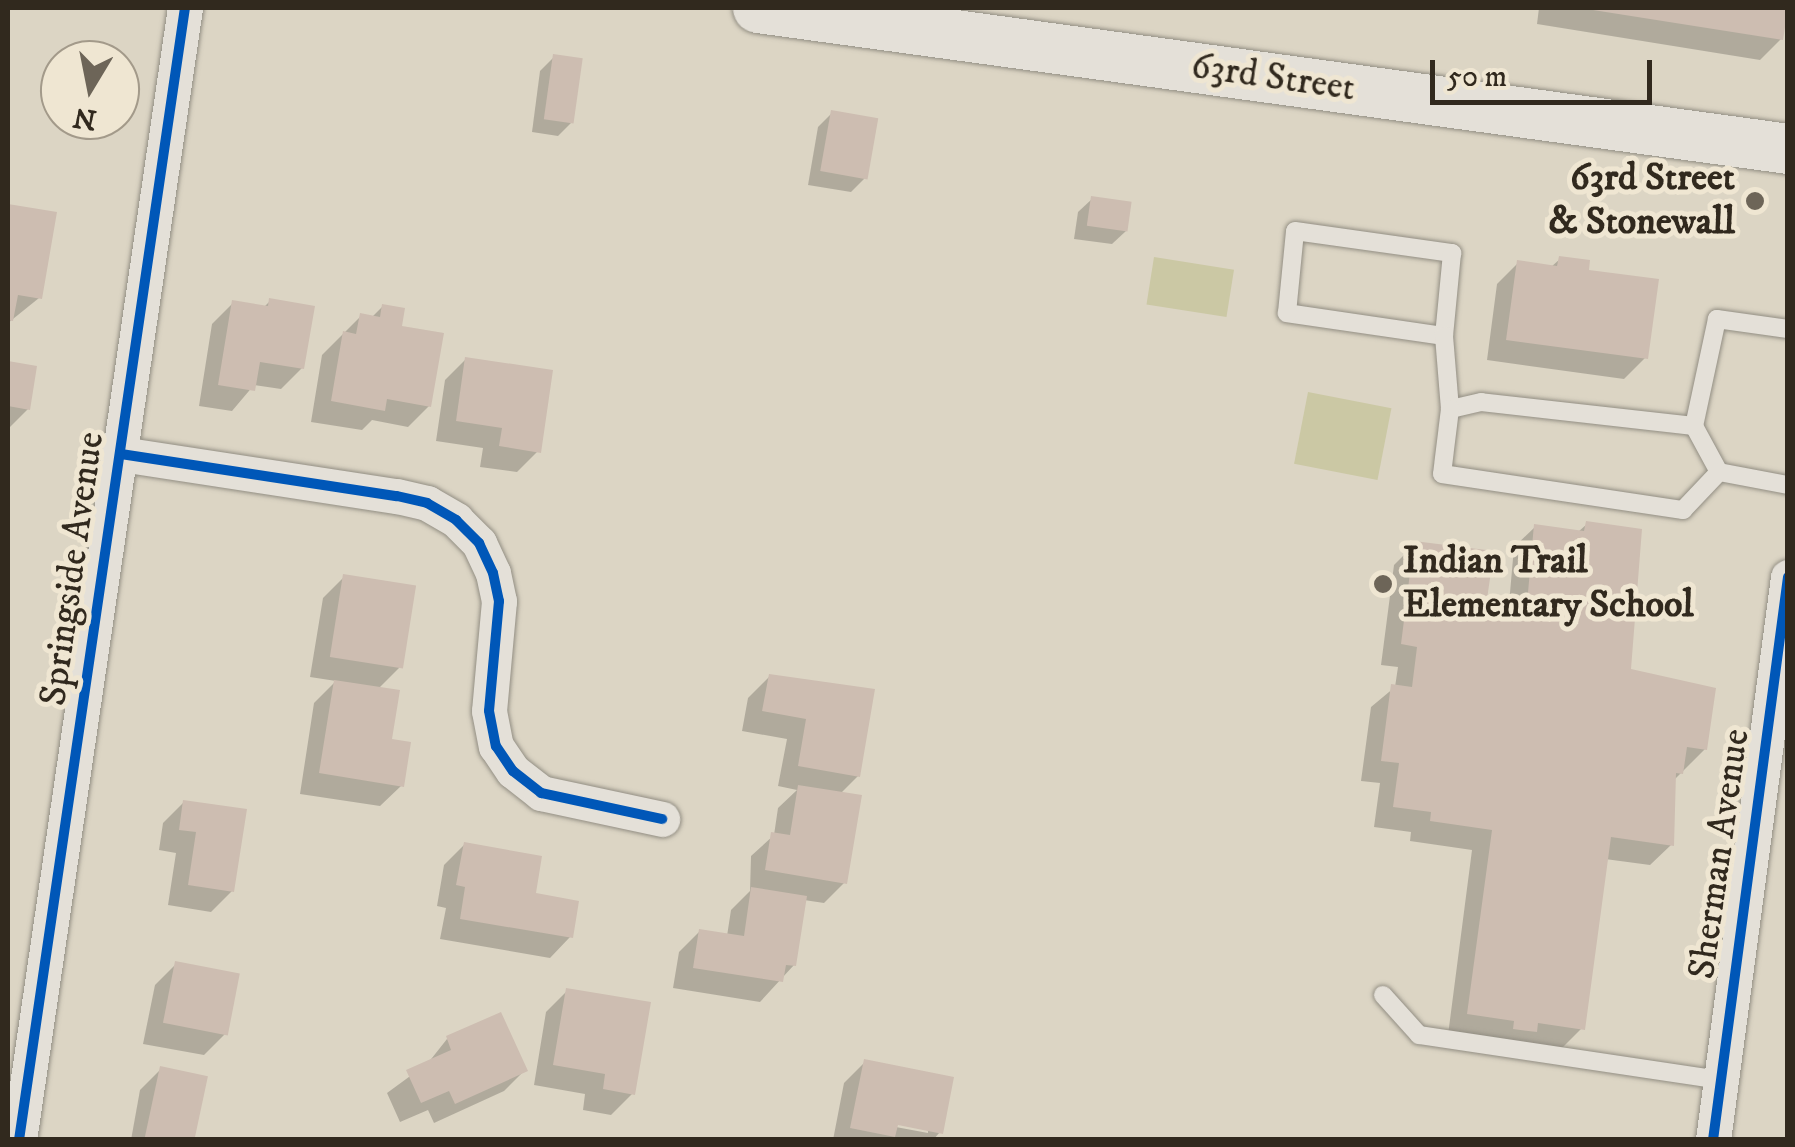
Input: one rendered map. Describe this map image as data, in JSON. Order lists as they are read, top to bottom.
{
  "streets": {
    "main road": ["63rd Street"],
    "street": ["Springside Avenue", "Sherman Avenue"]
  },
  "places": ["63rd Street & Stonewall", "Indian Trail Elementary School"],
  "scale_bar": "50 m",
  "north": "bottom"
}
